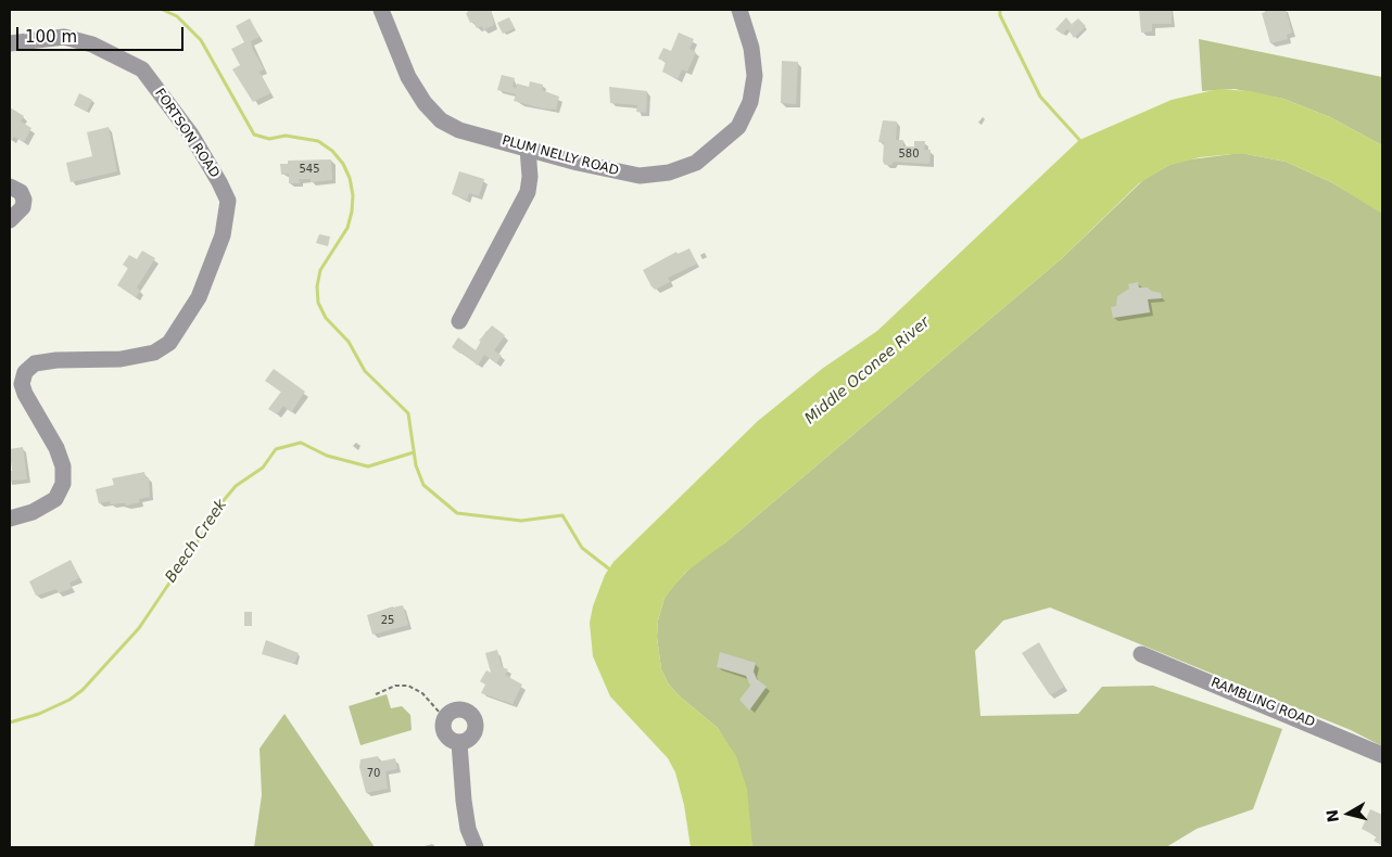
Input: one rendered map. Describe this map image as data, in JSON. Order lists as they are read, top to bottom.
{
  "streets": {
    "street": ["FORTSON ROAD", "PLUM NELLY ROAD", "RAMBLING ROAD"]
  },
  "water": ["Middle Oconee River", "Beech Creek"],
  "house_numbers": [
    "580",
    "545",
    "25",
    "70"
  ],
  "scale_bar": "100 m",
  "north": "left"
}
